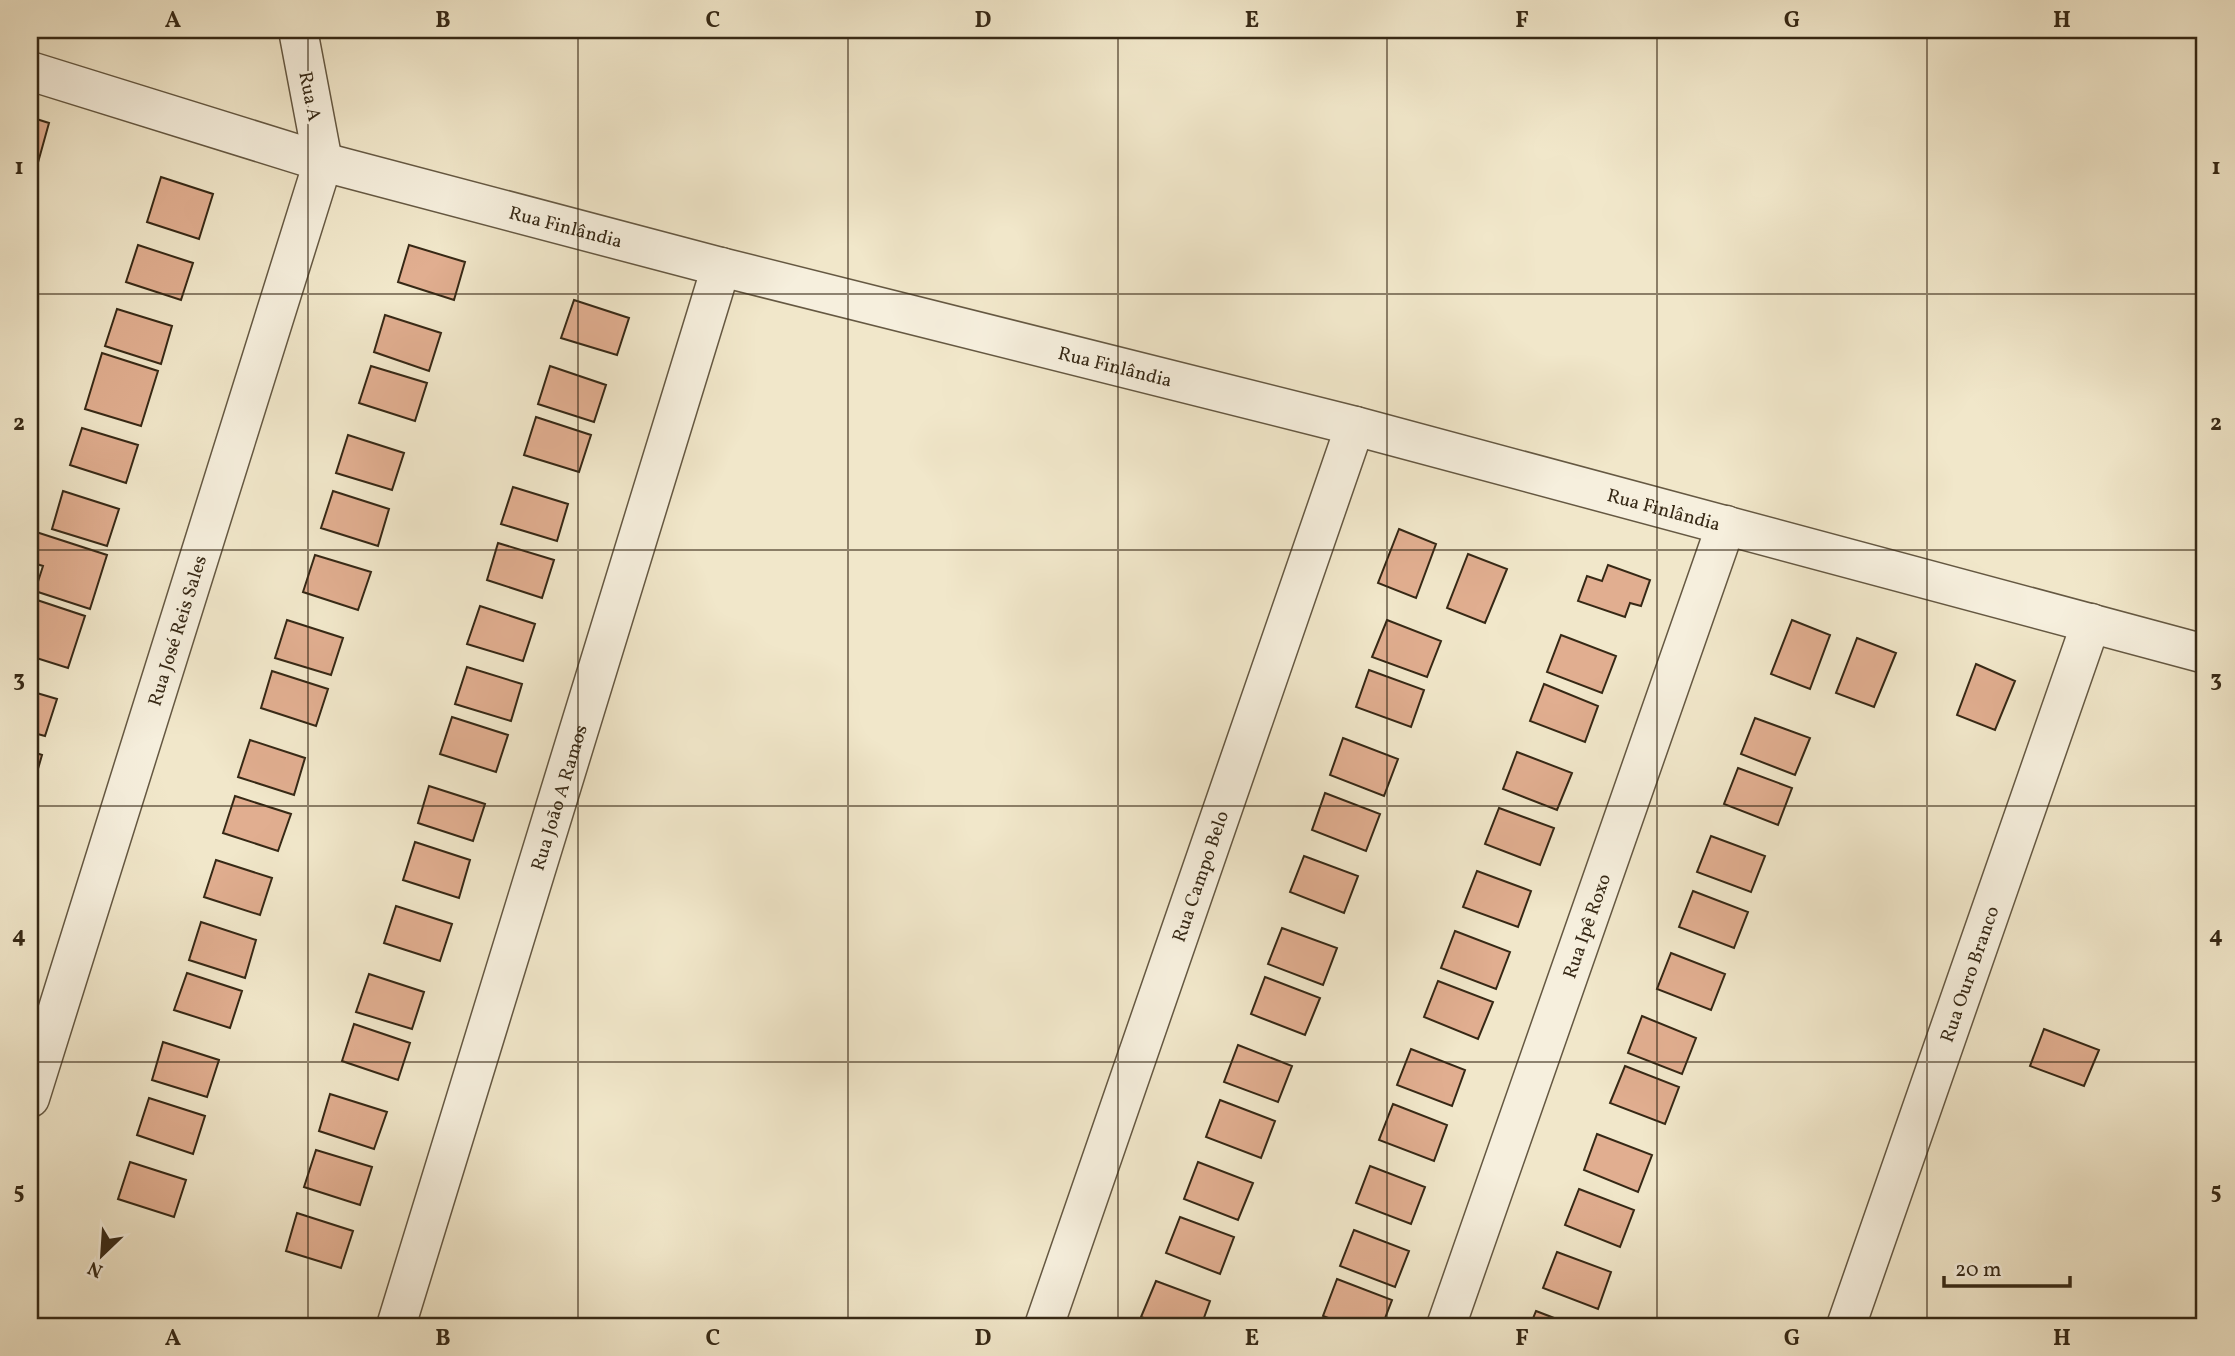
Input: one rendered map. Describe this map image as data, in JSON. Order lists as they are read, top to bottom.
{
  "streets": {
    "street": [
      "Rua A",
      "Rua Finlândia",
      "Rua José Reis Sales",
      "Rua João A Ramos",
      "Rua Campo Belo",
      "Rua Ipê Roxo",
      "Rua Ouro Branco"
    ]
  },
  "crossings": [
    ["Rua A", "Rua Finlândia"],
    ["Rua A", "Rua José Reis Sales"],
    ["Rua Finlândia", "Rua José Reis Sales"],
    ["Rua Finlândia", "Rua João A Ramos"],
    ["Rua Finlândia", "Rua Campo Belo"],
    ["Rua Finlândia", "Rua Ipê Roxo"],
    ["Rua Finlândia", "Rua Ouro Branco"]
  ],
  "scale_bar": "20 m",
  "north": "bottom left",
  "grid": {
    "columns": [
      "A",
      "B",
      "C",
      "D",
      "E",
      "F",
      "G",
      "H"
    ],
    "rows": [
      "1",
      "2",
      "3",
      "4",
      "5"
    ]
  }
}
